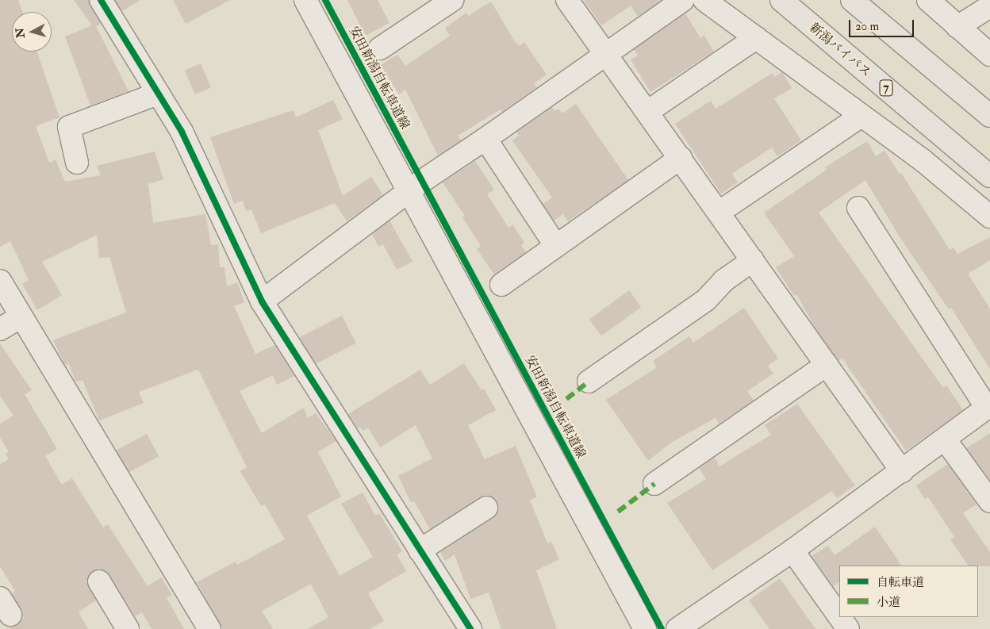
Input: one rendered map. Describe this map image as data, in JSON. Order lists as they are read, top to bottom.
{
  "streets": {
    "highway": ["新潟バイパス", "7"],
    "cycle path": ["安田新潟自転車道線"]
  },
  "legend": ["自転車道", "小道"],
  "scale_bar": "20 m",
  "north": "left"
}
